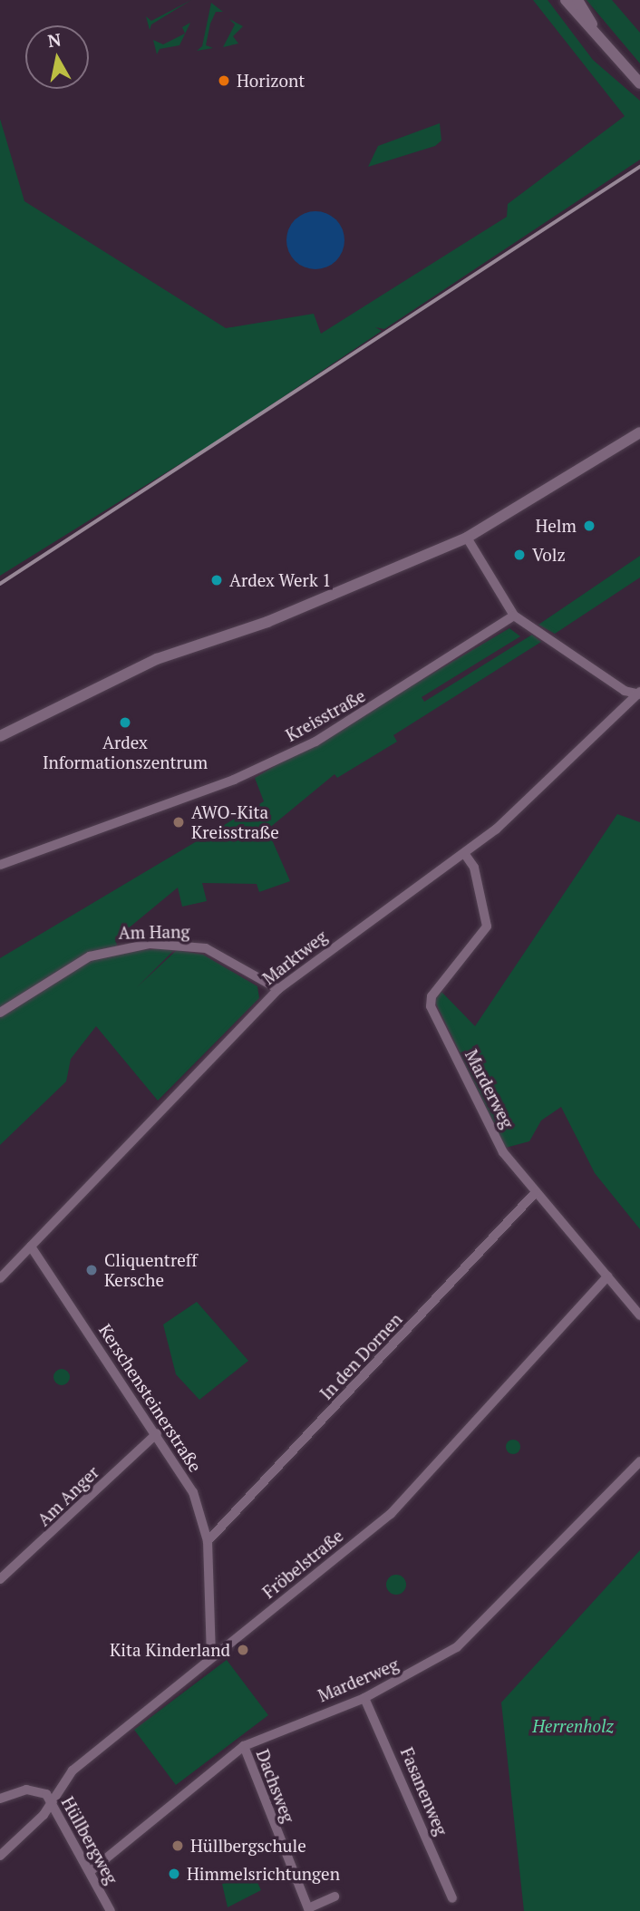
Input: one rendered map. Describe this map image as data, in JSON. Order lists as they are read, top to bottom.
{
  "streets": {
    "street": [
      "Kreisstraße",
      "Am Hang",
      "Marktweg",
      "Marderweg",
      "In den Dornen",
      "Kerschensteinerstraße",
      "Am Anger",
      "Fröbelstraße",
      "Dachsweg",
      "Fasanenweg",
      "Hüllbergweg"
    ]
  },
  "crossings": [
    ["Am Hang", "Marktweg"],
    ["Marktweg", "Marderweg"],
    ["Marktweg", "Kerschensteinerstraße"],
    ["Marderweg", "In den Dornen"],
    ["Marderweg", "Fröbelstraße"],
    ["Marderweg", "Dachsweg"],
    ["Marderweg", "Fasanenweg"],
    ["Marderweg", "Hüllbergweg"],
    ["In den Dornen", "Kerschensteinerstraße"],
    ["Kerschensteinerstraße", "Am Anger"],
    ["Kerschensteinerstraße", "Fröbelstraße"],
    ["Fröbelstraße", "Hüllbergweg"]
  ],
  "parks": ["Herrenholz"],
  "places": [
    "Horizont",
    "Helm",
    "Volz",
    "Ardex Werk 1",
    "Ardex Informationszentrum",
    "AWO-Kita Kreisstraße",
    "Cliquentreff Kersche",
    "Kita Kinderland",
    "Hüllbergschule",
    "Himmelsrichtungen"
  ],
  "north": "top"
}
